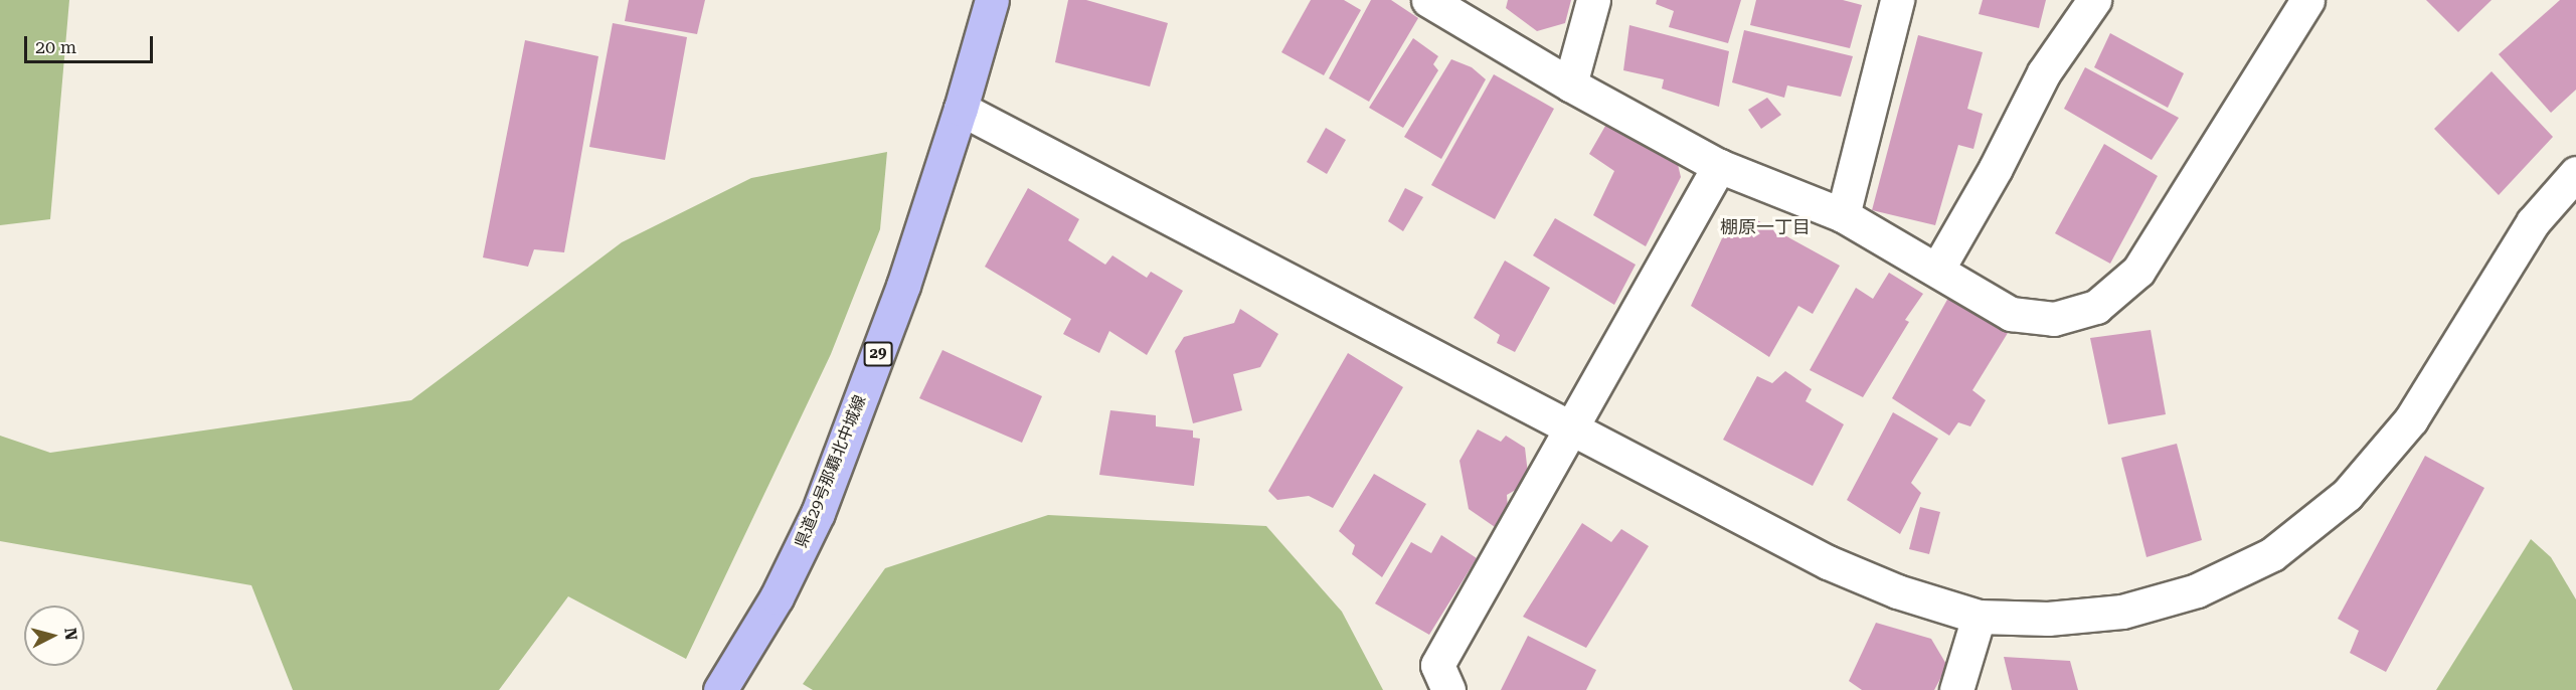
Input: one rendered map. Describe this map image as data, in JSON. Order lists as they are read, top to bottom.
{
  "streets": {
    "main road": ["29", "県道29号那覇北中城線"]
  },
  "districts": ["棚原一丁目"],
  "scale_bar": "20 m",
  "north": "right"
}
